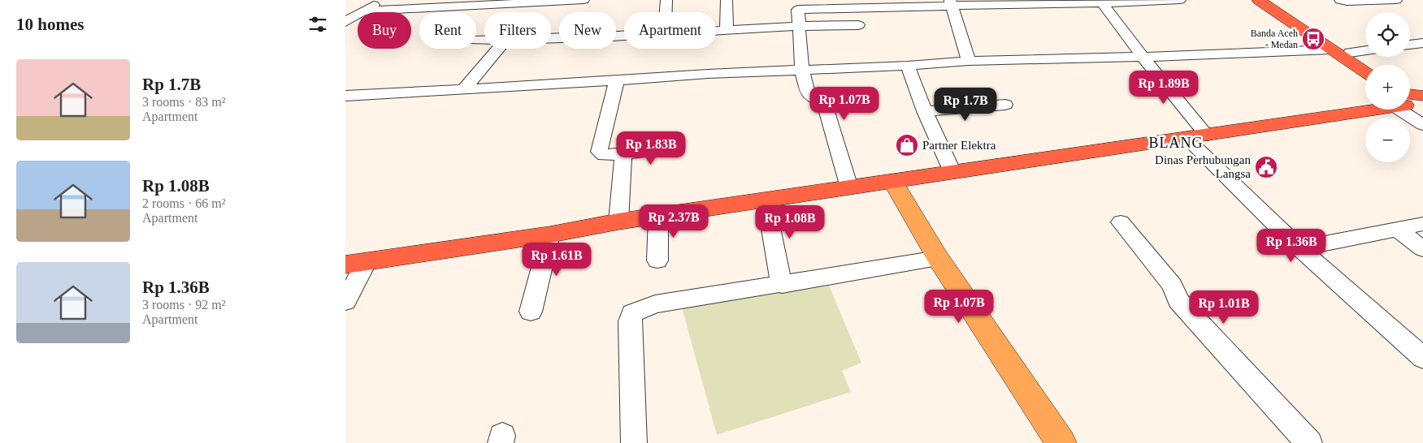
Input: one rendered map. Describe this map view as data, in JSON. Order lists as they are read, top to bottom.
{
  "districts": ["BLANG"],
  "places": {
    "bus stop": ["Banda Aceh - Medan"],
    "shop": ["Partner Elektra"],
    "public building": ["Dinas Perhubungan Langsa"]
  },
  "page": {
    "heading": "10 homes",
    "map_buttons": ["+", "−"],
    "chip": [
      "Buy",
      "Rent",
      "Filters",
      "New",
      "Apartment"
    ],
    "list": [
      {
        "name": "Rp 1.7B",
        "note": "3 rooms · 83 m² · Apartment"
      },
      {
        "name": "Rp 1.08B",
        "note": "2 rooms · 66 m² · Apartment"
      },
      {
        "name": "Rp 1.36B",
        "note": "3 rooms · 92 m² · Apartment"
      }
    ],
    "price": [
      "Rp 1.89B",
      "Rp 1.07B",
      "Rp 1.7B",
      "Rp 1.83B",
      "Rp 2.37B",
      "Rp 1.08B",
      "Rp 1.36B",
      "Rp 1.61B",
      "Rp 1.07B",
      "Rp 1.01B"
    ]
  }
}
